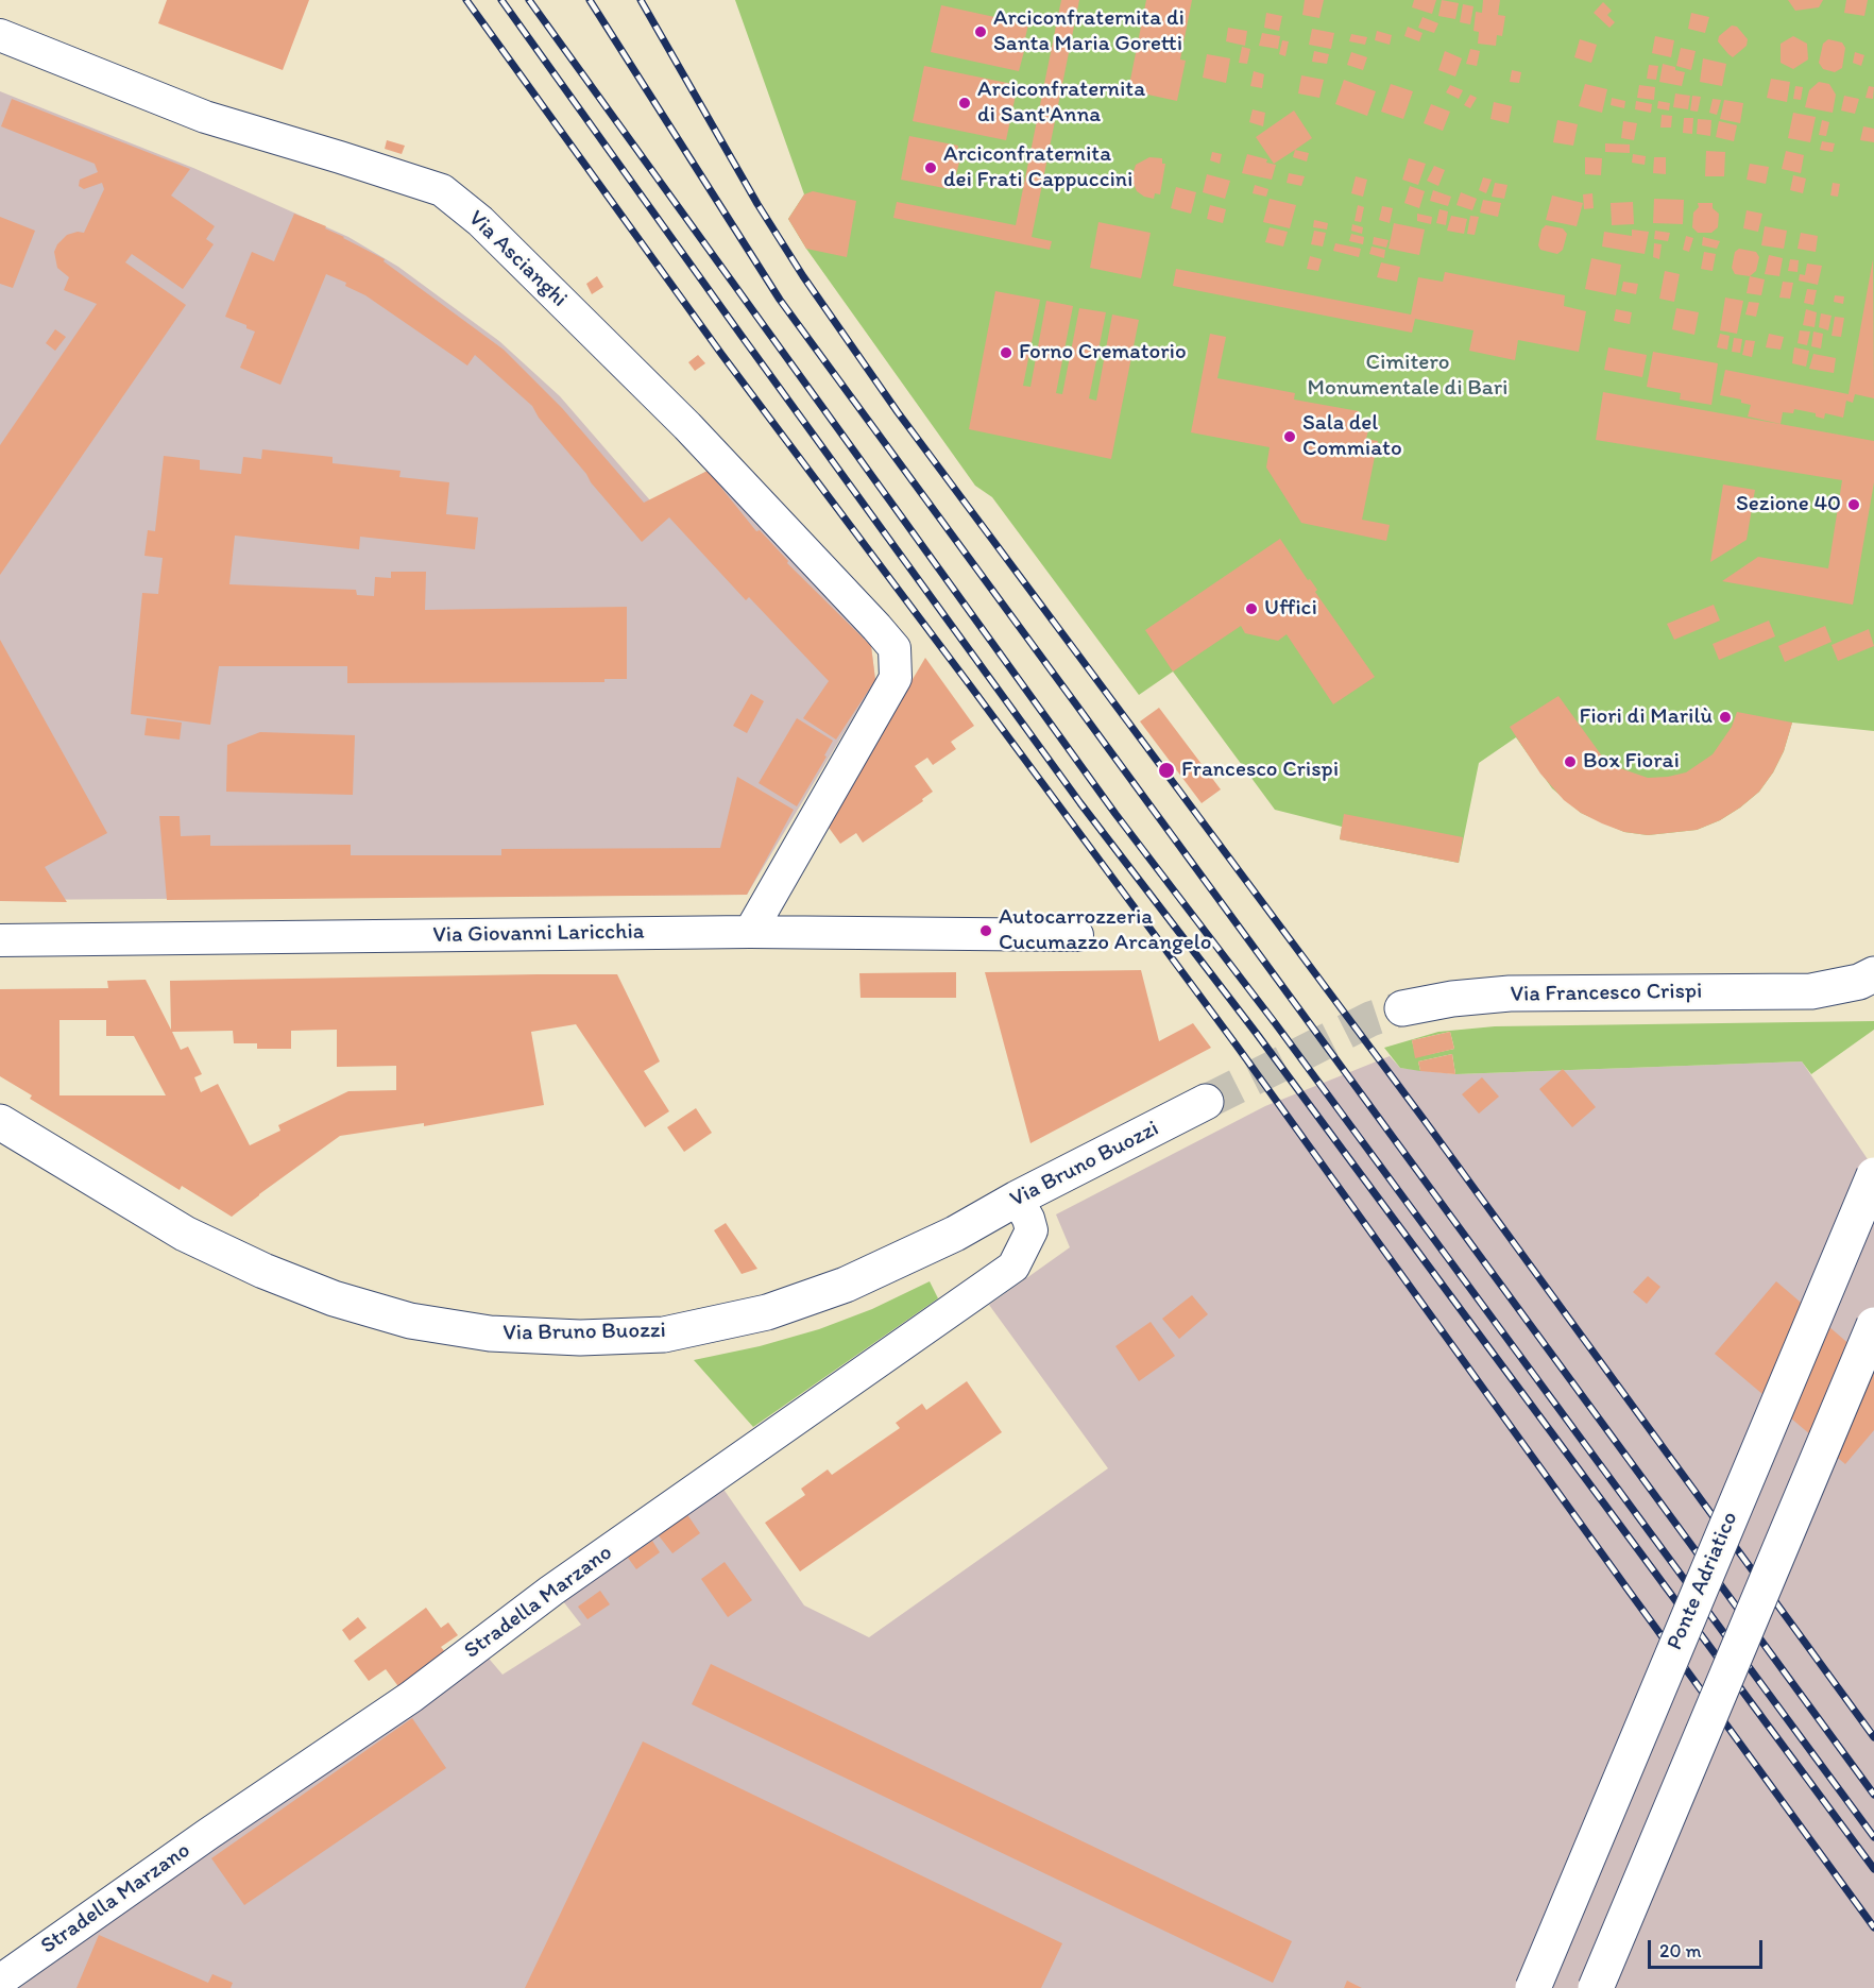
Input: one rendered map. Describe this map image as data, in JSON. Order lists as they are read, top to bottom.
{
  "streets": {
    "main road": ["Via Francesco Crispi", "Via Bruno Buozzi", "Ponte Adriatico"],
    "street": ["Via Ascianghi", "Via Giovanni Laricchia", "Stradella Marzano"]
  },
  "crossings": [
    ["Via Ascianghi", "Via Giovanni Laricchia"],
    ["Via Bruno Buozzi", "Stradella Marzano"]
  ],
  "parks": ["Cimitero Monumentale di Bari"],
  "places": [
    "Arciconfraternita di Santa Maria Goretti",
    "Arciconfraternita di Sant'Anna",
    "Arciconfraternita dei Frati Cappuccini",
    "Forno Crematorio",
    "Sala del Commiato",
    "Sezione 40",
    "Uffici",
    "Fiori di Marilù",
    "Box Fiorai",
    "Francesco Crispi",
    "Autocarrozzeria Cucumazzo Arcangelo"
  ],
  "scale_bar": "20 m"
}
